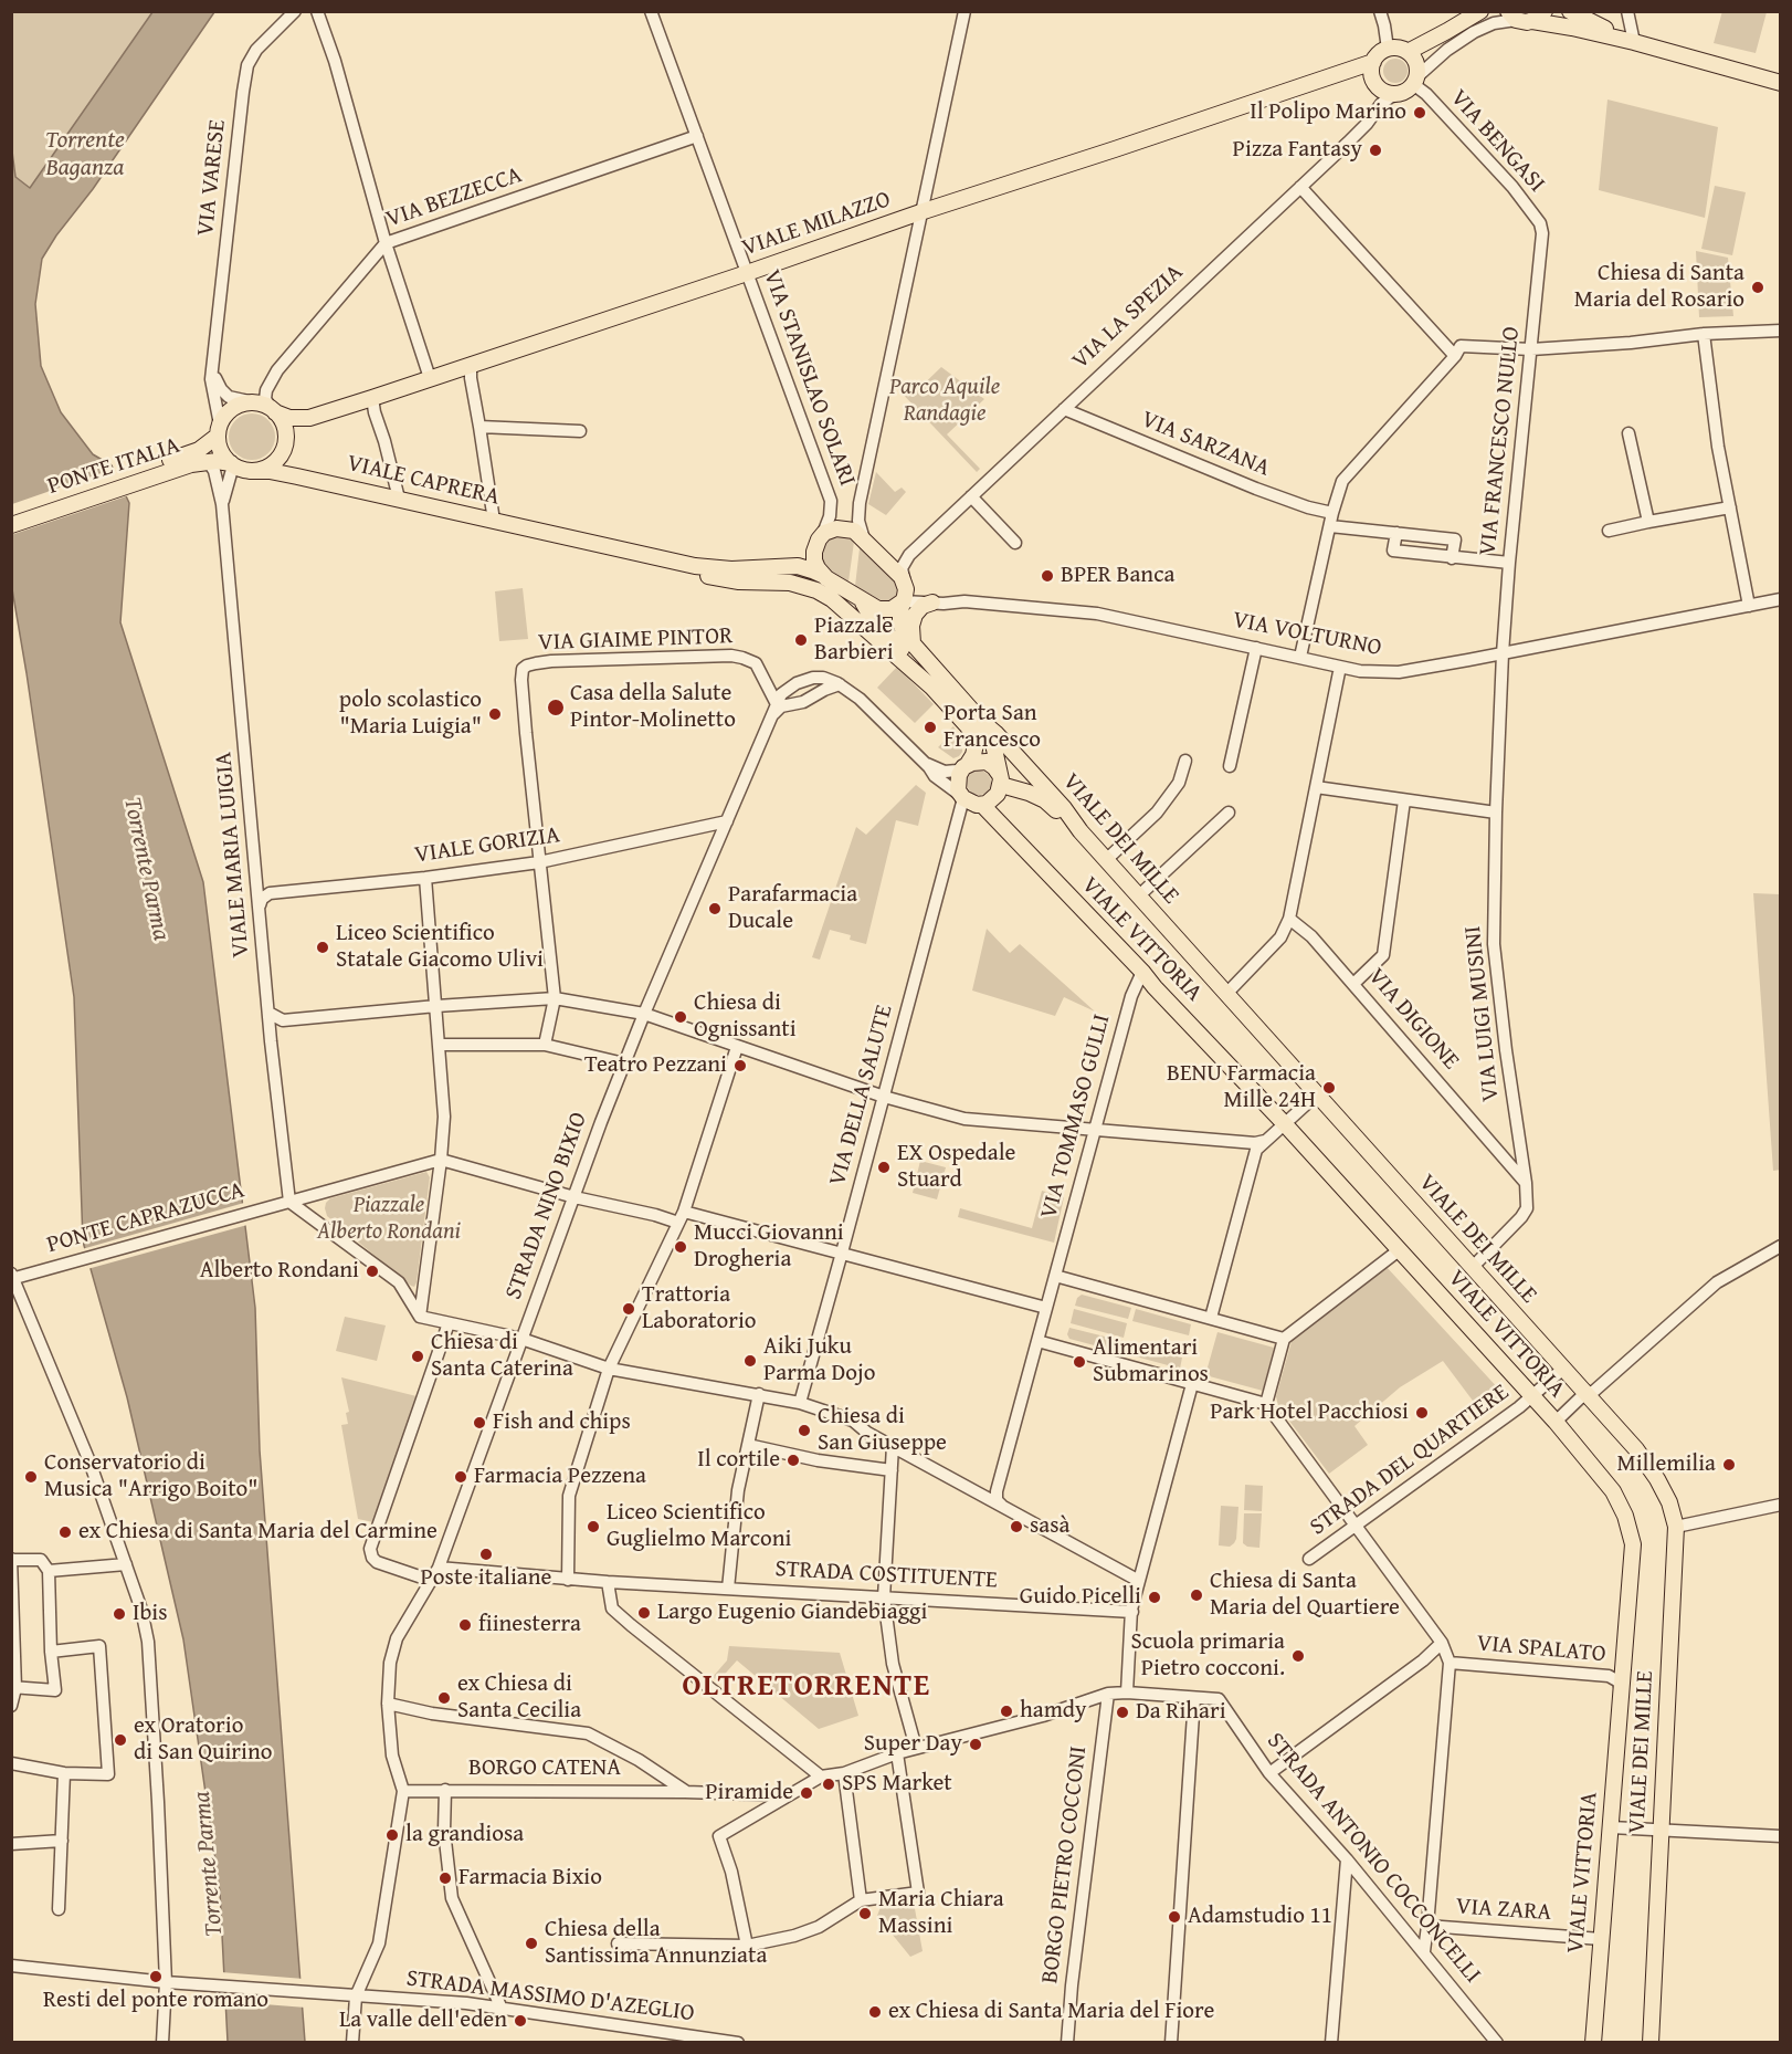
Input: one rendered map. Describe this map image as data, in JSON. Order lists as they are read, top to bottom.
{
  "streets": {
    "main road": [
      "VIALE MILAZZO",
      "VIA LA SPEZIA",
      "PONTE ITALIA",
      "VIALE CAPRERA",
      "VIALE DEI MILLE",
      "VIALE VITTORIA"
    ],
    "street": [
      "VIA BENGASI",
      "VIA VARESE",
      "VIA BEZZECCA",
      "VIA STANISLAO SOLARI",
      "VIA FRANCESCO NULLO",
      "VIA SARZANA",
      "VIA VOLTURNO",
      "VIA GIAIME PINTOR",
      "VIALE GORIZIA",
      "VIALE MARIA LUIGIA",
      "VIA LUIGI MUSINI",
      "VIA DIGIONE",
      "VIA DELLA SALUTE",
      "VIA TOMMASO GULLI",
      "STRADA NINO BIXIO",
      "PONTE CAPRAZUCCA",
      "STRADA DEL QUARTIERE",
      "STRADA COSTITUENTE",
      "VIA SPALATO",
      "BORGO CATENA",
      "STRADA ANTONIO COCCONCELLI",
      "BORGO PIETRO COCCONI",
      "VIA ZARA",
      "STRADA MASSIMO D'AZEGLIO"
    ]
  },
  "crossings": [
    ["VIA BENGASI", "VIALE MILAZZO"],
    ["VIA BENGASI", "VIA LA SPEZIA"],
    ["VIA BENGASI", "VIA FRANCESCO NULLO"],
    ["VIA VARESE", "VIA BEZZECCA"],
    ["VIA VARESE", "VIALE MILAZZO"],
    ["VIA VARESE", "PONTE ITALIA"],
    ["VIA VARESE", "VIALE CAPRERA"],
    ["VIA VARESE", "VIALE MARIA LUIGIA"],
    ["VIA BEZZECCA", "VIALE MILAZZO"],
    ["VIA BEZZECCA", "VIA STANISLAO SOLARI"],
    ["VIA BEZZECCA", "PONTE ITALIA"],
    ["VIA BEZZECCA", "VIALE CAPRERA"],
    ["VIA BEZZECCA", "VIALE MARIA LUIGIA"],
    ["VIALE MILAZZO", "VIA LA SPEZIA"],
    ["VIALE MILAZZO", "VIA STANISLAO SOLARI"],
    ["VIALE MILAZZO", "PONTE ITALIA"],
    ["VIALE MILAZZO", "VIALE CAPRERA"],
    ["VIALE MILAZZO", "VIALE MARIA LUIGIA"],
    ["VIA LA SPEZIA", "VIA SARZANA"],
    ["VIA FRANCESCO NULLO", "VIA VOLTURNO"],
    ["VIA FRANCESCO NULLO", "VIA LUIGI MUSINI"],
    ["PONTE ITALIA", "VIALE CAPRERA"],
    ["PONTE ITALIA", "VIALE MARIA LUIGIA"],
    ["VIALE CAPRERA", "VIALE MARIA LUIGIA"],
    ["VIA VOLTURNO", "VIALE DEI MILLE"],
    ["VIA VOLTURNO", "VIA LUIGI MUSINI"],
    ["VIA GIAIME PINTOR", "VIALE GORIZIA"],
    ["VIA GIAIME PINTOR", "STRADA NINO BIXIO"],
    ["VIALE DEI MILLE", "VIA LUIGI MUSINI"],
    ["VIALE DEI MILLE", "STRADA DEL QUARTIERE"],
    ["VIALE GORIZIA", "VIALE MARIA LUIGIA"],
    ["VIALE GORIZIA", "STRADA NINO BIXIO"],
    ["VIALE MARIA LUIGIA", "PONTE CAPRAZUCCA"],
    ["VIALE VITTORIA", "VIA DELLA SALUTE"],
    ["VIALE VITTORIA", "VIA TOMMASO GULLI"],
    ["VIALE VITTORIA", "STRADA DEL QUARTIERE"],
    ["VIALE VITTORIA", "VIA SPALATO"],
    ["VIALE VITTORIA", "VIA ZARA"],
    ["VIA LUIGI MUSINI", "VIA DIGIONE"],
    ["STRADA NINO BIXIO", "STRADA COSTITUENTE"],
    ["STRADA NINO BIXIO", "BORGO CATENA"],
    ["STRADA NINO BIXIO", "STRADA MASSIMO D'AZEGLIO"],
    ["STRADA ANTONIO COCCONCELLI", "VIA ZARA"]
  ],
  "districts": ["OLTRETORRENTE"],
  "water": ["Torrente Baganza", "Torrente Parma"],
  "parks": ["Parco Aquile Randagie", "Piazzale Alberto Rondani"],
  "places": [
    "Il Polipo Marino",
    "Pizza Fantasy",
    "Chiesa di Santa Maria del Rosario",
    "BPER Banca",
    "Piazzale Barbieri",
    "Casa della Salute Pintor-Molinetto",
    "polo scolastico \"Maria Luigia\"",
    "Porta San Francesco",
    "Parafarmacia Ducale",
    "Liceo Scientifico Statale Giacomo Ulivi",
    "Chiesa di Ognissanti",
    "Teatro Pezzani",
    "BENU Farmacia Mille 24H",
    "EX Ospedale Stuard",
    "Mucci Giovanni Drogheria",
    "Alberto Rondani",
    "Trattoria Laboratorio",
    "Chiesa di Santa Caterina",
    "Aiki Juku Parma Dojo",
    "Alimentari Submarinos",
    "Park Hotel Pacchiosi",
    "Fish and chips",
    "Chiesa di San Giuseppe",
    "Il cortile",
    "Millemilia",
    "Conservatorio di Musica \"Arrigo Boito\"",
    "Farmacia Pezzena",
    "Liceo Scientifico Guglielmo Marconi",
    "sasà",
    "ex Chiesa di Santa Maria del Carmine",
    "Poste italiane",
    "Chiesa di Santa Maria del Quartiere",
    "Guido Picelli",
    "Largo Eugenio Giandebiaggi",
    "Ibis",
    "fiinesterra",
    "Scuola primaria Pietro cocconi.",
    "ex Chiesa di Santa Cecilia",
    "hamdy",
    "Da Rihari",
    "ex Oratorio di San Quirino",
    "Super Day",
    "SPS Market",
    "Piramide",
    "la grandiosa",
    "Farmacia Bixio",
    "Maria Chiara Massini",
    "Adamstudio 11",
    "Chiesa della Santissima Annunziata",
    "Resti del ponte romano",
    "ex Chiesa di Santa Maria del Fiore",
    "La valle dell'eden"
  ]
}
